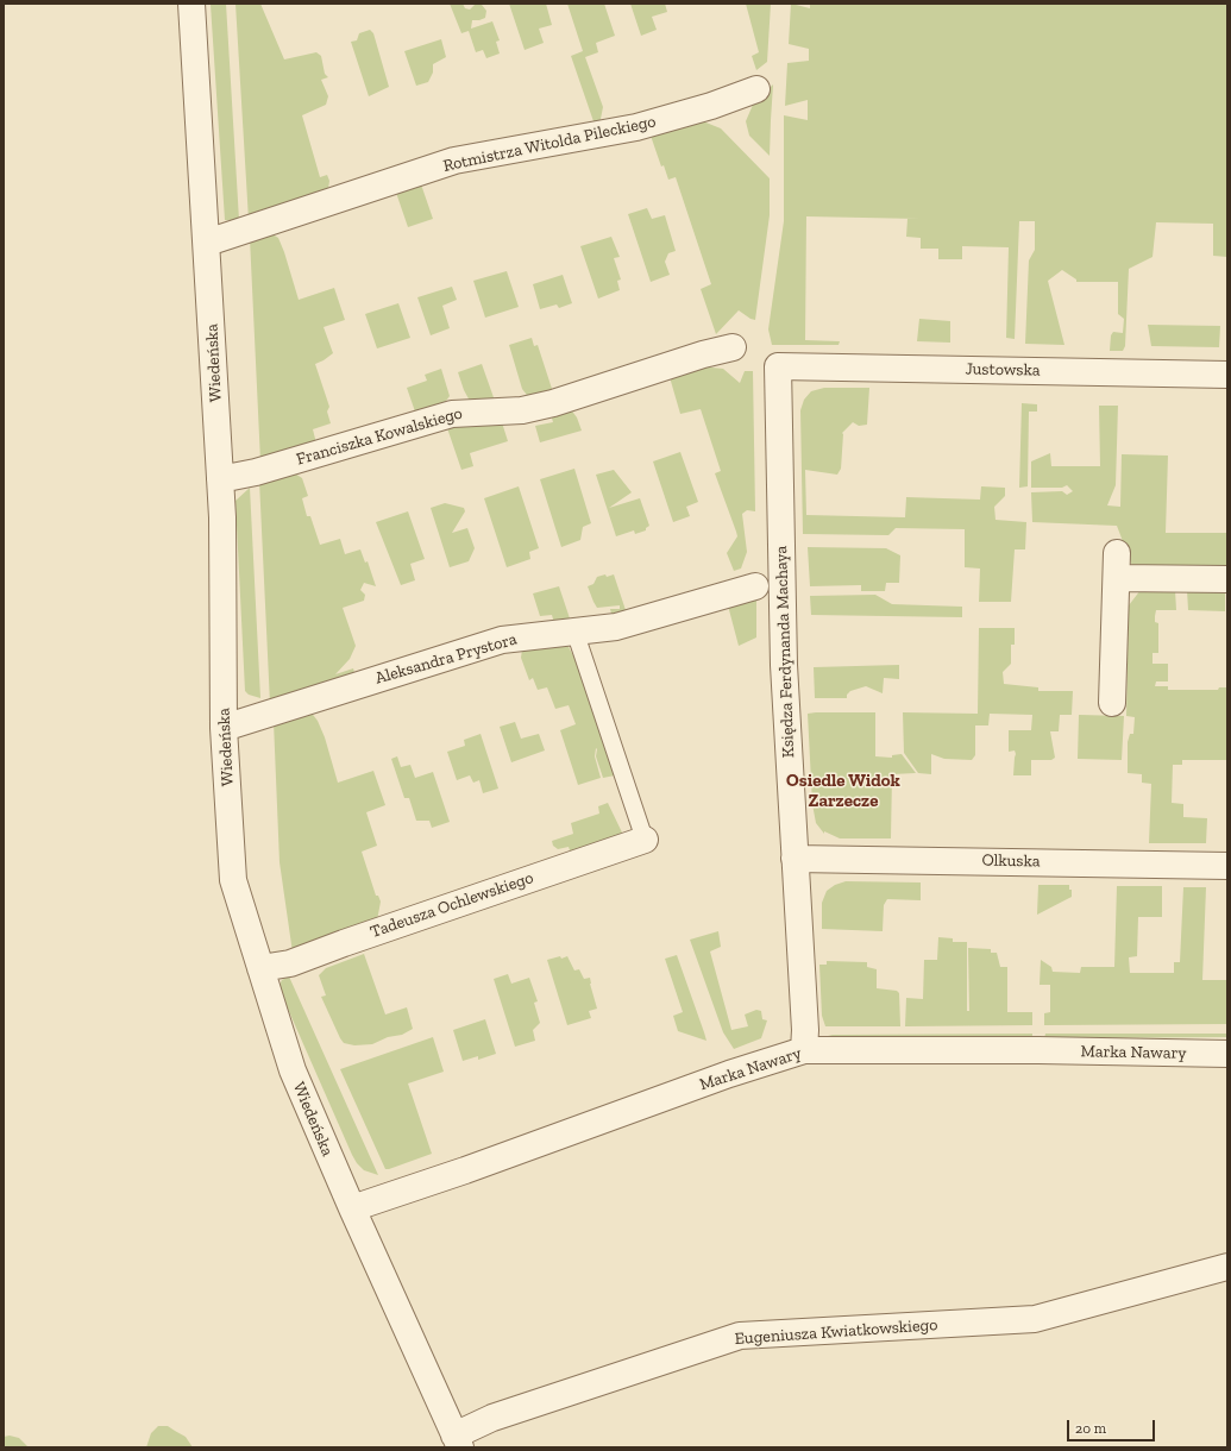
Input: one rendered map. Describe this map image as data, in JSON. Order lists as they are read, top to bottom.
{
  "streets": {
    "street": [
      "Rotmistrza Witolda Pileckiego",
      "Wiedeńska",
      "Justowska",
      "Franciszka Kowalskiego",
      "Księdza Ferdynanda Machaya",
      "Aleksandra Prystora",
      "Olkuska",
      "Tadeusza Ochlewskiego",
      "Marka Nawary",
      "Eugeniusza Kwiatkowskiego"
    ]
  },
  "crossings": [
    ["Rotmistrza Witolda Pileckiego", "Wiedeńska"],
    ["Wiedeńska", "Franciszka Kowalskiego"],
    ["Wiedeńska", "Aleksandra Prystora"],
    ["Wiedeńska", "Tadeusza Ochlewskiego"],
    ["Wiedeńska", "Marka Nawary"],
    ["Wiedeńska", "Eugeniusza Kwiatkowskiego"],
    ["Justowska", "Księdza Ferdynanda Machaya"],
    ["Księdza Ferdynanda Machaya", "Olkuska"],
    ["Księdza Ferdynanda Machaya", "Marka Nawary"]
  ],
  "districts": ["Osiedle Widok Zarzecze"],
  "scale_bar": "20 m"
}
